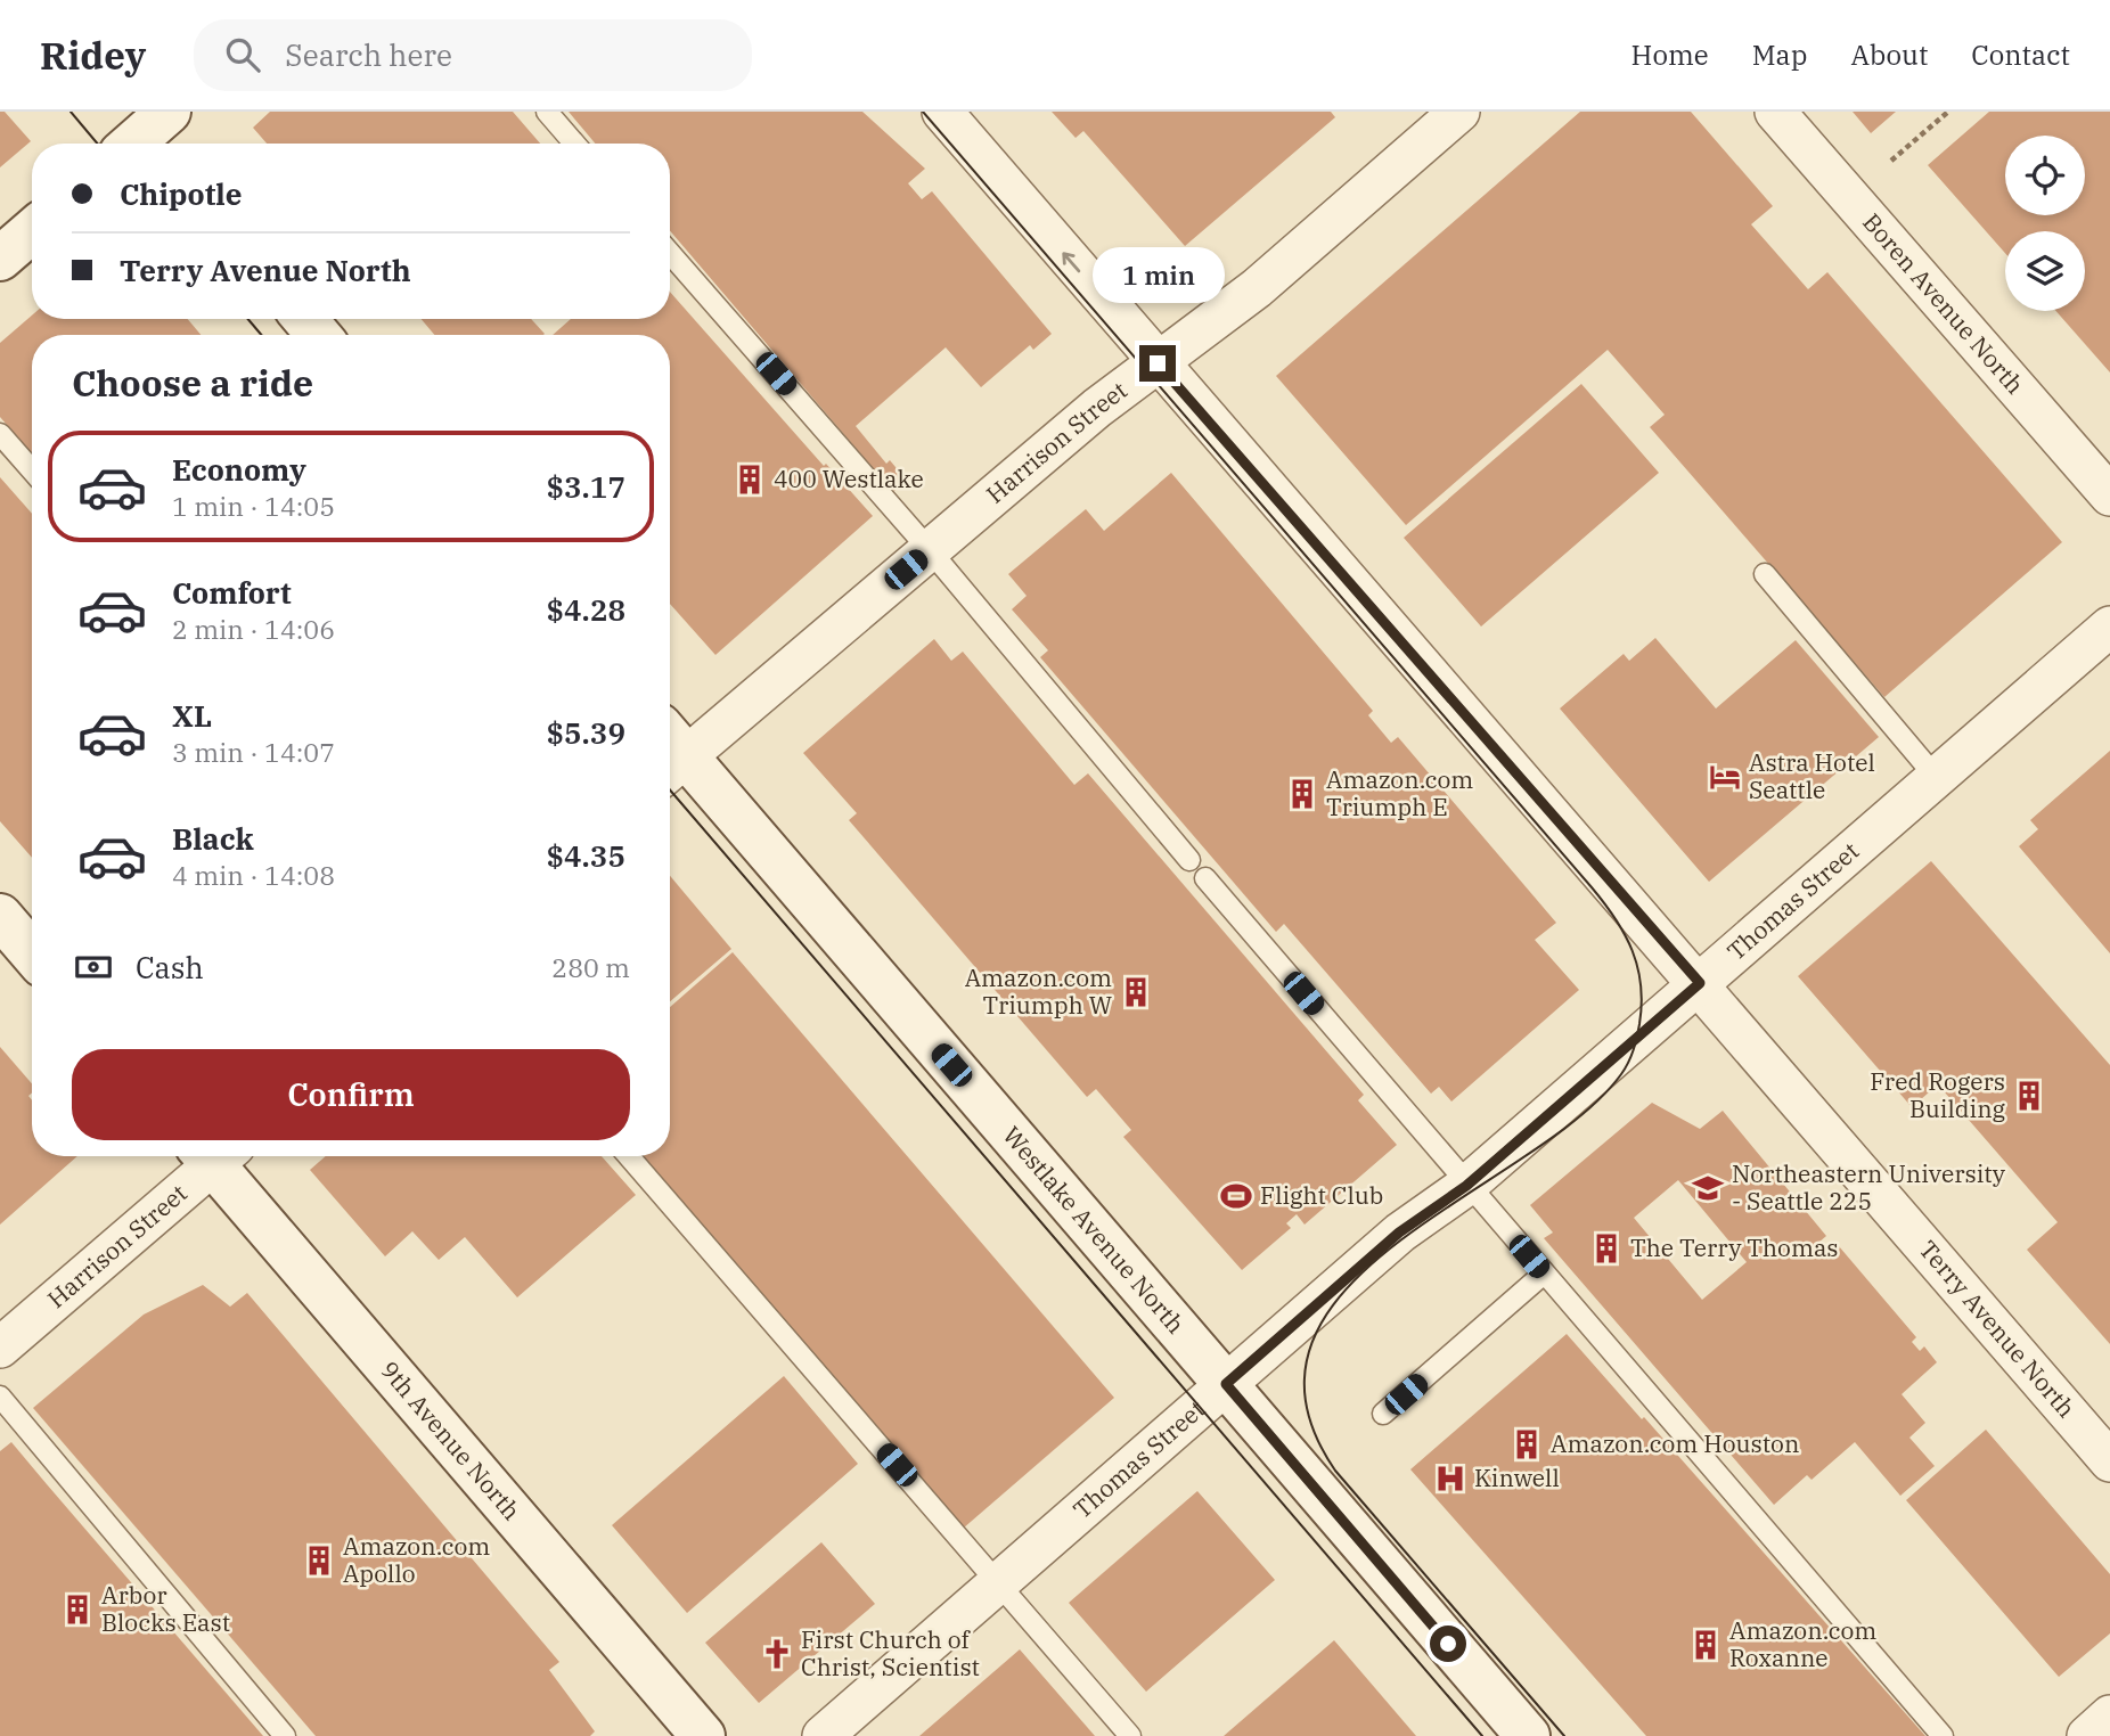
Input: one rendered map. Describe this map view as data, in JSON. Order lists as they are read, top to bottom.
{
  "streets": {
    "main road": ["Westlake Avenue North", "9th Avenue North"],
    "street": [
      "Boren Avenue North",
      "Harrison Street",
      "Thomas Street",
      "Terry Avenue North"
    ]
  },
  "crossings": [
    ["Harrison Street", "Terry Avenue North"],
    ["Thomas Street", "Westlake Avenue North"],
    ["Thomas Street", "Terry Avenue North"]
  ],
  "places": {
    "building": [
      "400 Westlake",
      "Amazon.com Triumph E",
      "Amazon.com Triumph W",
      "Fred Rogers Building",
      "The Terry Thomas",
      "Amazon.com Houston",
      "Amazon.com Apollo",
      "Arbor Blocks East",
      "Amazon.com Roxanne"
    ],
    "hotel": ["Astra Hotel Seattle"],
    "school or university": ["Northeastern University - Seattle 225"],
    "sports": ["Flight Club"],
    "hospital": ["Kinwell"],
    "church": ["First Church of Christ, Scientist"]
  },
  "page": {
    "header": "Ridey",
    "search": "Search here",
    "nav": [
      "Home",
      "Map",
      "About",
      "Contact"
    ],
    "banner": ["Chipotle", "Terry Avenue North"],
    "bubble": "1 min",
    "heading": "Choose a ride",
    "list": [
      {
        "name": "Economy",
        "note": "1 min · 14:05",
        "value": "$3.17"
      },
      {
        "name": "Comfort",
        "note": "2 min · 14:06",
        "value": "$4.28"
      },
      {
        "name": "XL",
        "note": "3 min · 14:07",
        "value": "$5.39"
      },
      {
        "name": "Black",
        "note": "4 min · 14:08",
        "value": "$4.35"
      }
    ],
    "pay": ["Cash", "280 m"],
    "buttons": "Confirm"
  }
}
